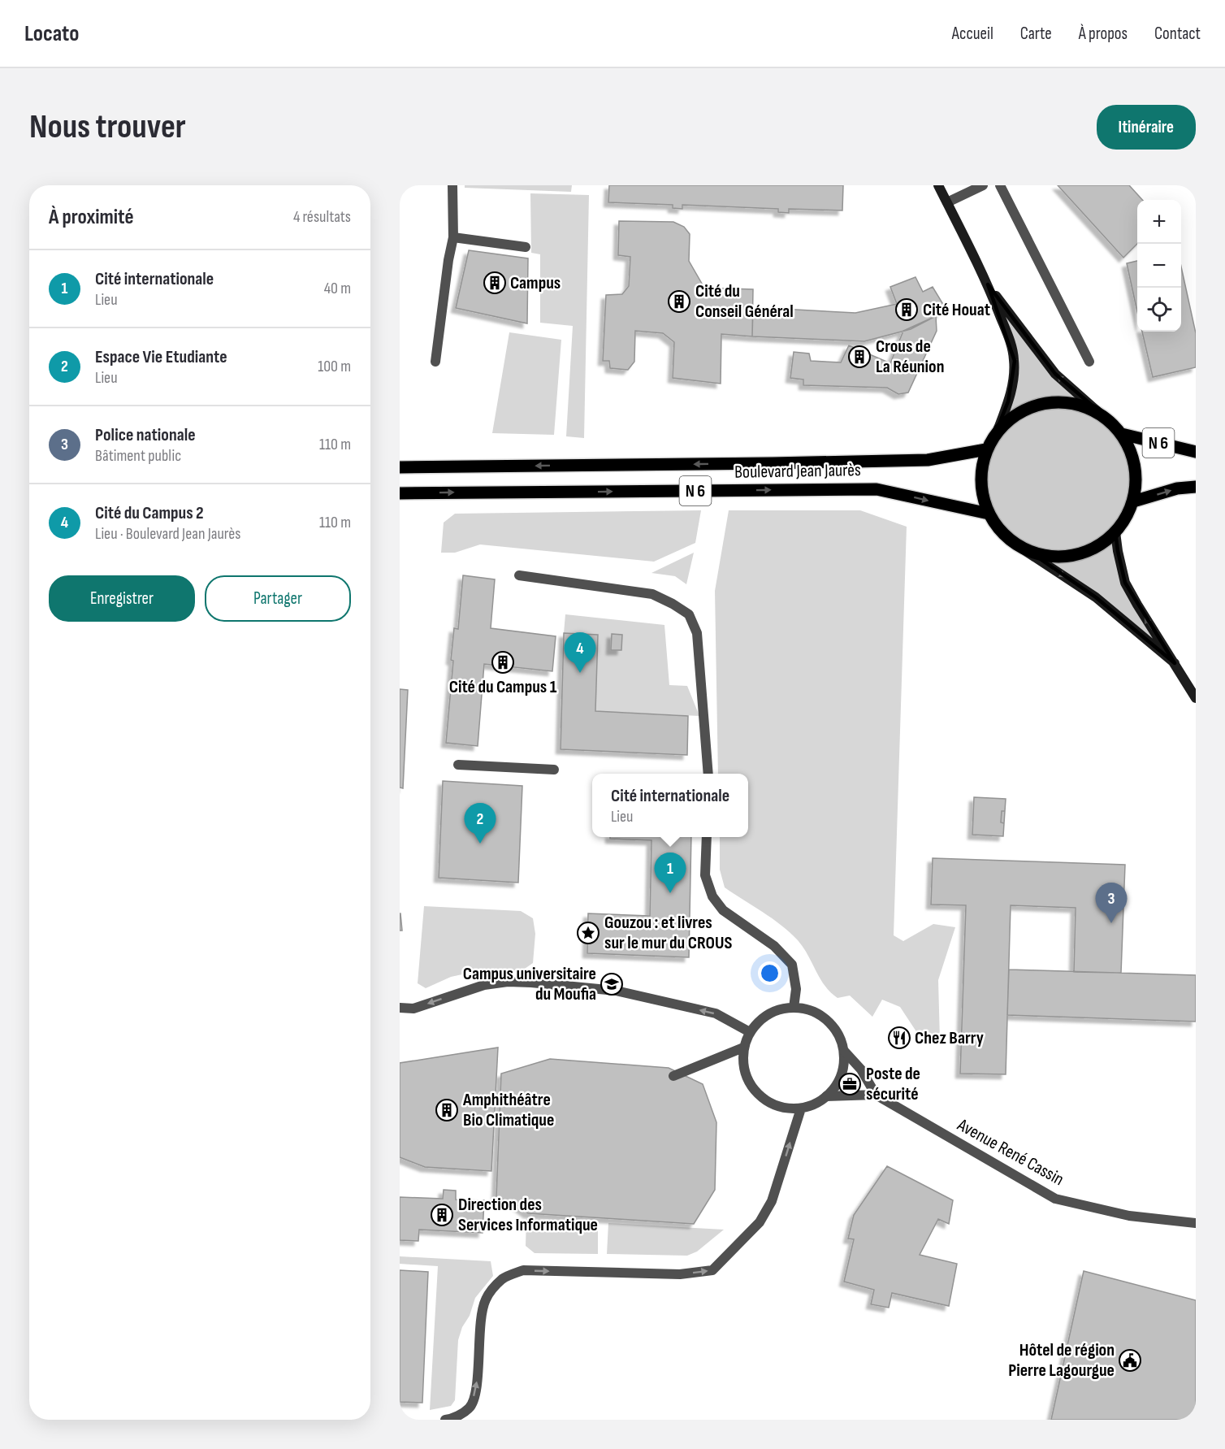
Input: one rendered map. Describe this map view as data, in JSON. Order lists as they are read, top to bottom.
{
  "streets": {
    "main road": ["N 6", "Boulevard Jean Jaurès"],
    "street": ["Avenue René Cassin"]
  },
  "crossings": [
    ["N 6", "Boulevard Jean Jaurès"]
  ],
  "places": {
    "building": [
      "Campus",
      "Cité du Conseil Général",
      "Cité Houat",
      "Crous de La Réunion",
      "Cité du Campus 1",
      "Amphithéâtre Bio Climatique",
      "Direction des Services Informatique"
    ],
    "place": ["Gouzou : et livres sur le mur du CROUS"],
    "school or university": ["Campus universitaire du Moufia"],
    "restaurant": ["Chez Barry"],
    "office": ["Poste de sécurité"],
    "public building": ["Hôtel de région Pierre Lagourgue"]
  },
  "page": {
    "header": "Locato",
    "nav": [
      "Accueil",
      "Carte",
      "À propos",
      "Contact"
    ],
    "buttons": [
      "Itinéraire",
      ["Enregistrer", "Partager"]
    ],
    "title": "Nous trouver",
    "heading": ["À proximité", "4 résultats"],
    "map_buttons": ["+", "−"],
    "list": [
      {
        "mark": "1",
        "name": "Cité internationale",
        "note": "Lieu",
        "value": "40 m"
      },
      {
        "mark": "2",
        "name": "Espace Vie Etudiante",
        "note": "Lieu",
        "value": "100 m"
      },
      {
        "mark": "3",
        "name": "Police nationale",
        "note": "Bâtiment public",
        "value": "110 m"
      },
      {
        "mark": "4",
        "name": "Cité du Campus 2",
        "note": "Lieu · Boulevard Jean Jaurès",
        "value": "110 m"
      }
    ],
    "pins": [
      "4",
      "2",
      "1",
      "3"
    ],
    "popup": ["Cité internationale", "Lieu"]
  }
}
